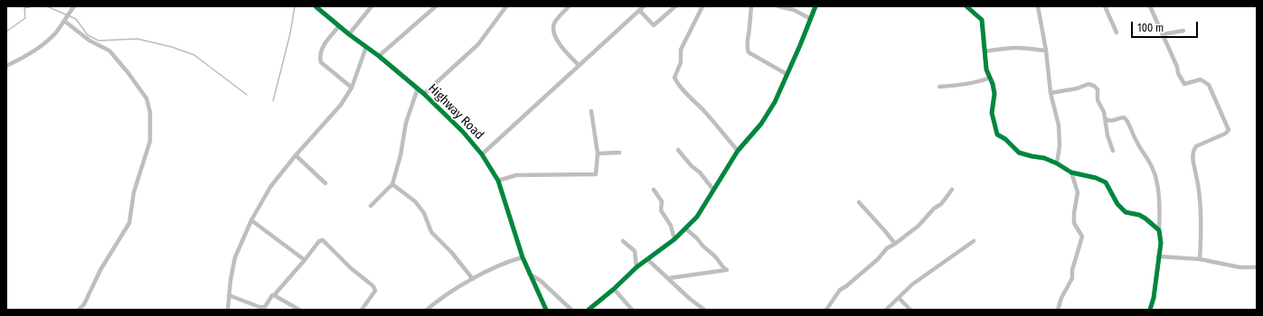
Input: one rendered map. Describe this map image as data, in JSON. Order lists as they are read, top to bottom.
{
  "streets": {
    "street": ["Highway Road"]
  },
  "scale_bar": "100 m"
}
